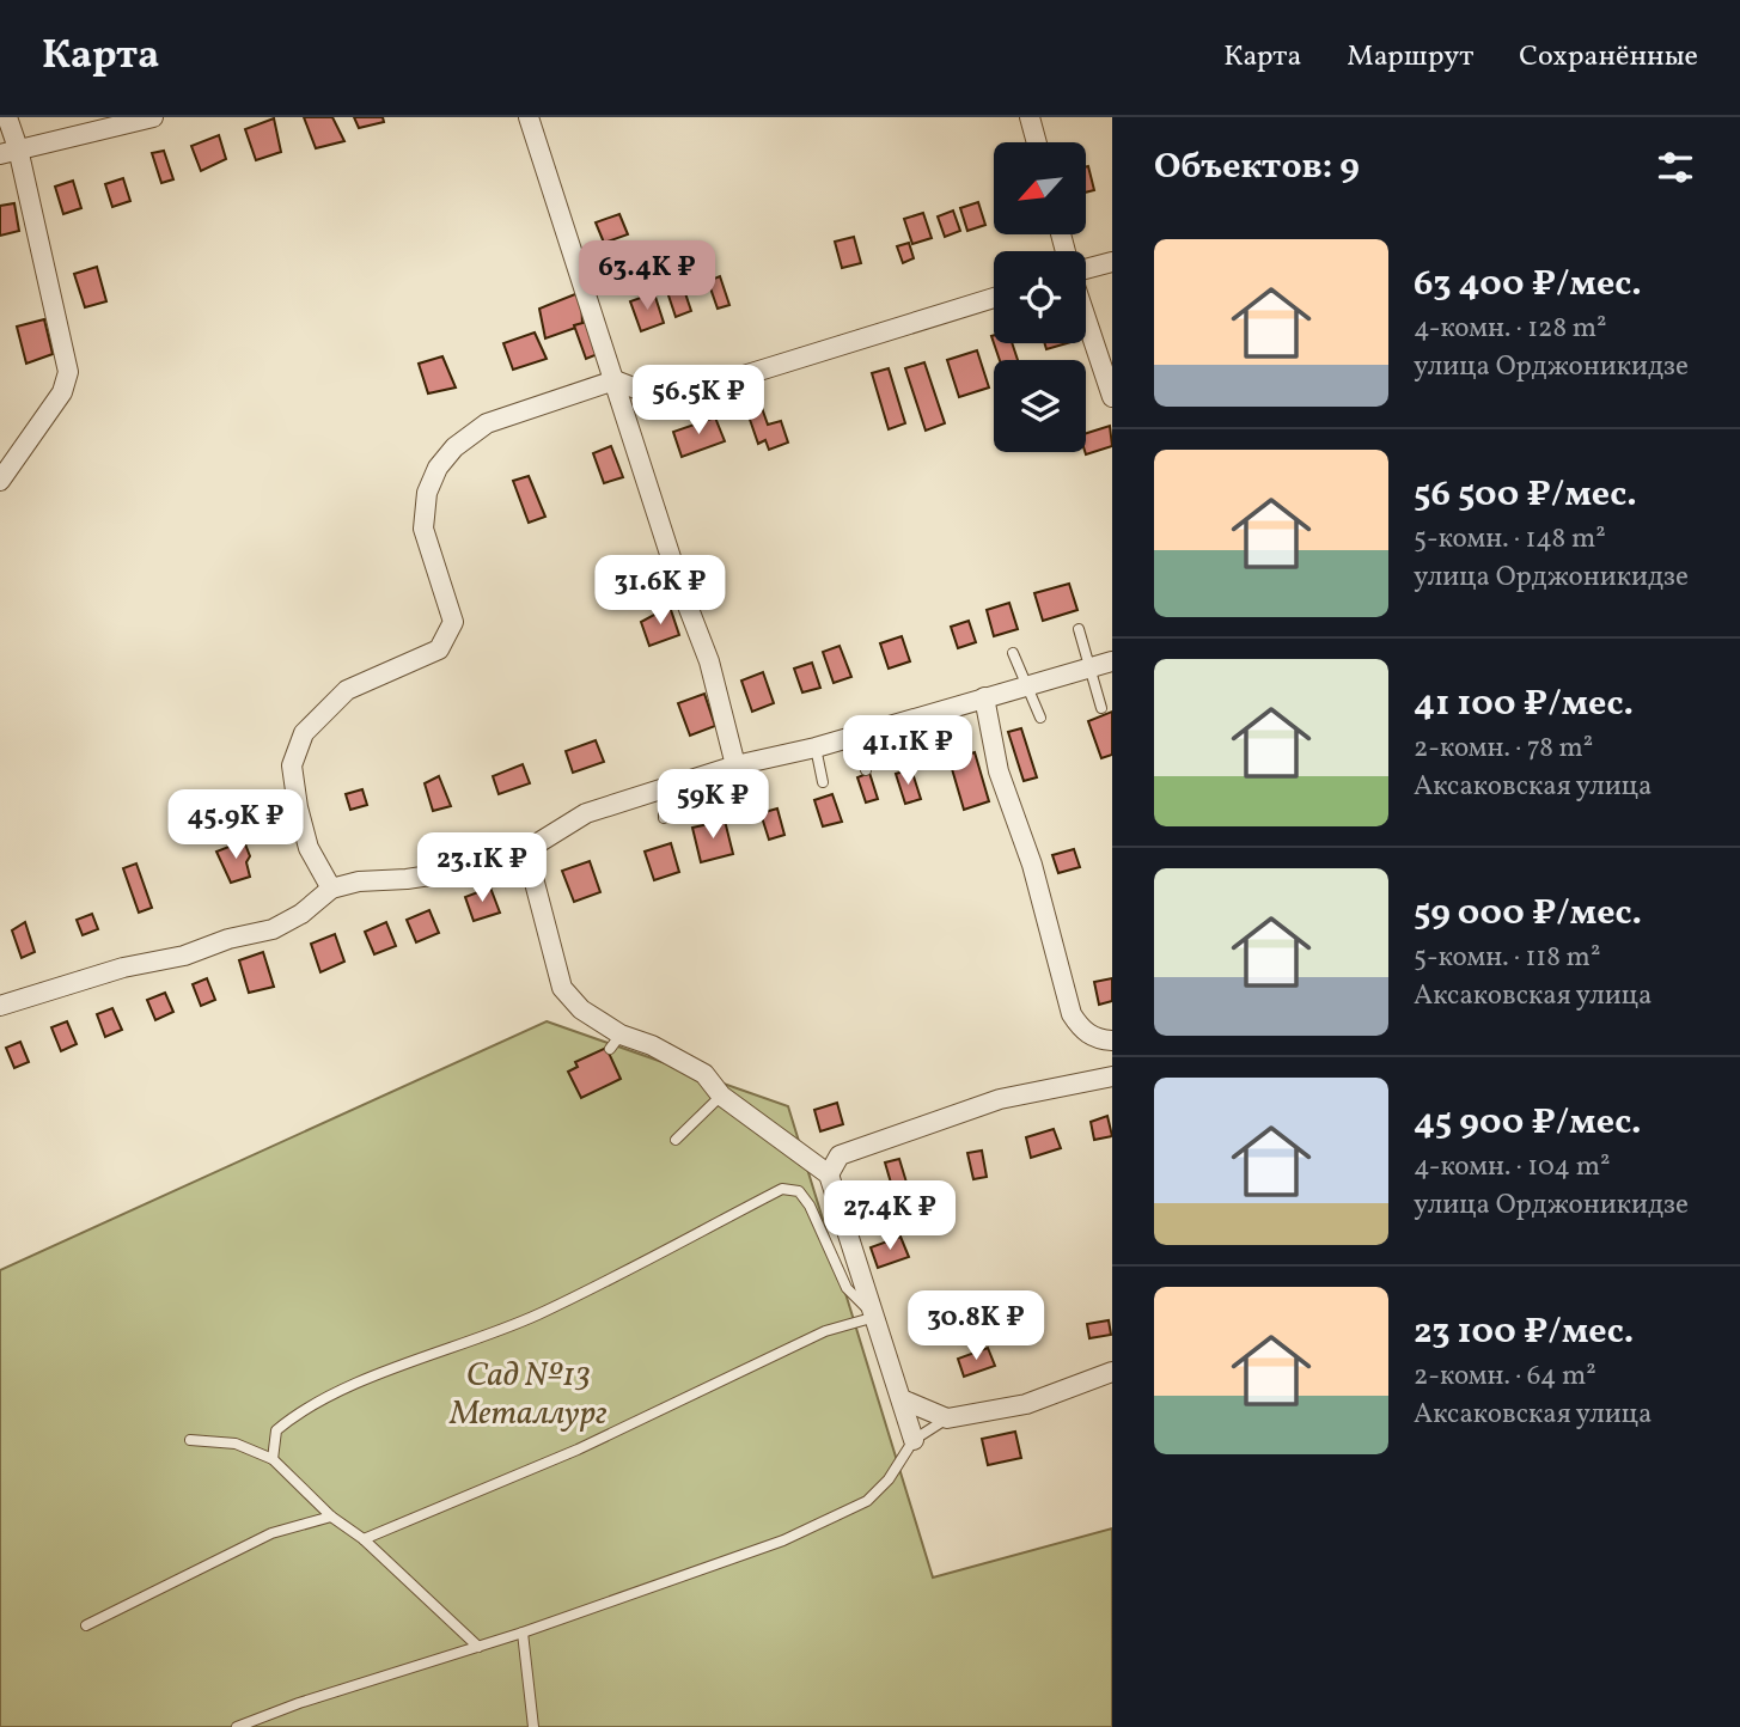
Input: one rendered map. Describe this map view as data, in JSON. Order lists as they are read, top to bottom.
{
  "parks": ["Сад №13 Металлург"],
  "north": "bottom left",
  "page": {
    "header": "Карта",
    "nav": ["Карта", "Маршрут", "Сохранённые"],
    "heading": "Объектов: 9",
    "list": [
      {
        "name": "63 400 ₽/мес.",
        "note": "4-комн. · 128 m² · улица Орджоникидзе"
      },
      {
        "name": "56 500 ₽/мес.",
        "note": "5-комн. · 148 m² · улица Орджоникидзе"
      },
      {
        "name": "41 100 ₽/мес.",
        "note": "2-комн. · 78 m² · Аксаковская улица"
      },
      {
        "name": "59 000 ₽/мес.",
        "note": "5-комн. · 118 m² · Аксаковская улица"
      },
      {
        "name": "45 900 ₽/мес.",
        "note": "4-комн. · 104 m² · улица Орджоникидзе"
      },
      {
        "name": "23 100 ₽/мес.",
        "note": "2-комн. · 64 m² · Аксаковская улица"
      }
    ],
    "price": [
      "63.4K ₽",
      "56.5K ₽",
      "31.6K ₽",
      "41.1K ₽",
      "59K ₽",
      "45.9K ₽",
      "23.1K ₽",
      "27.4K ₽",
      "30.8K ₽"
    ]
  }
}
